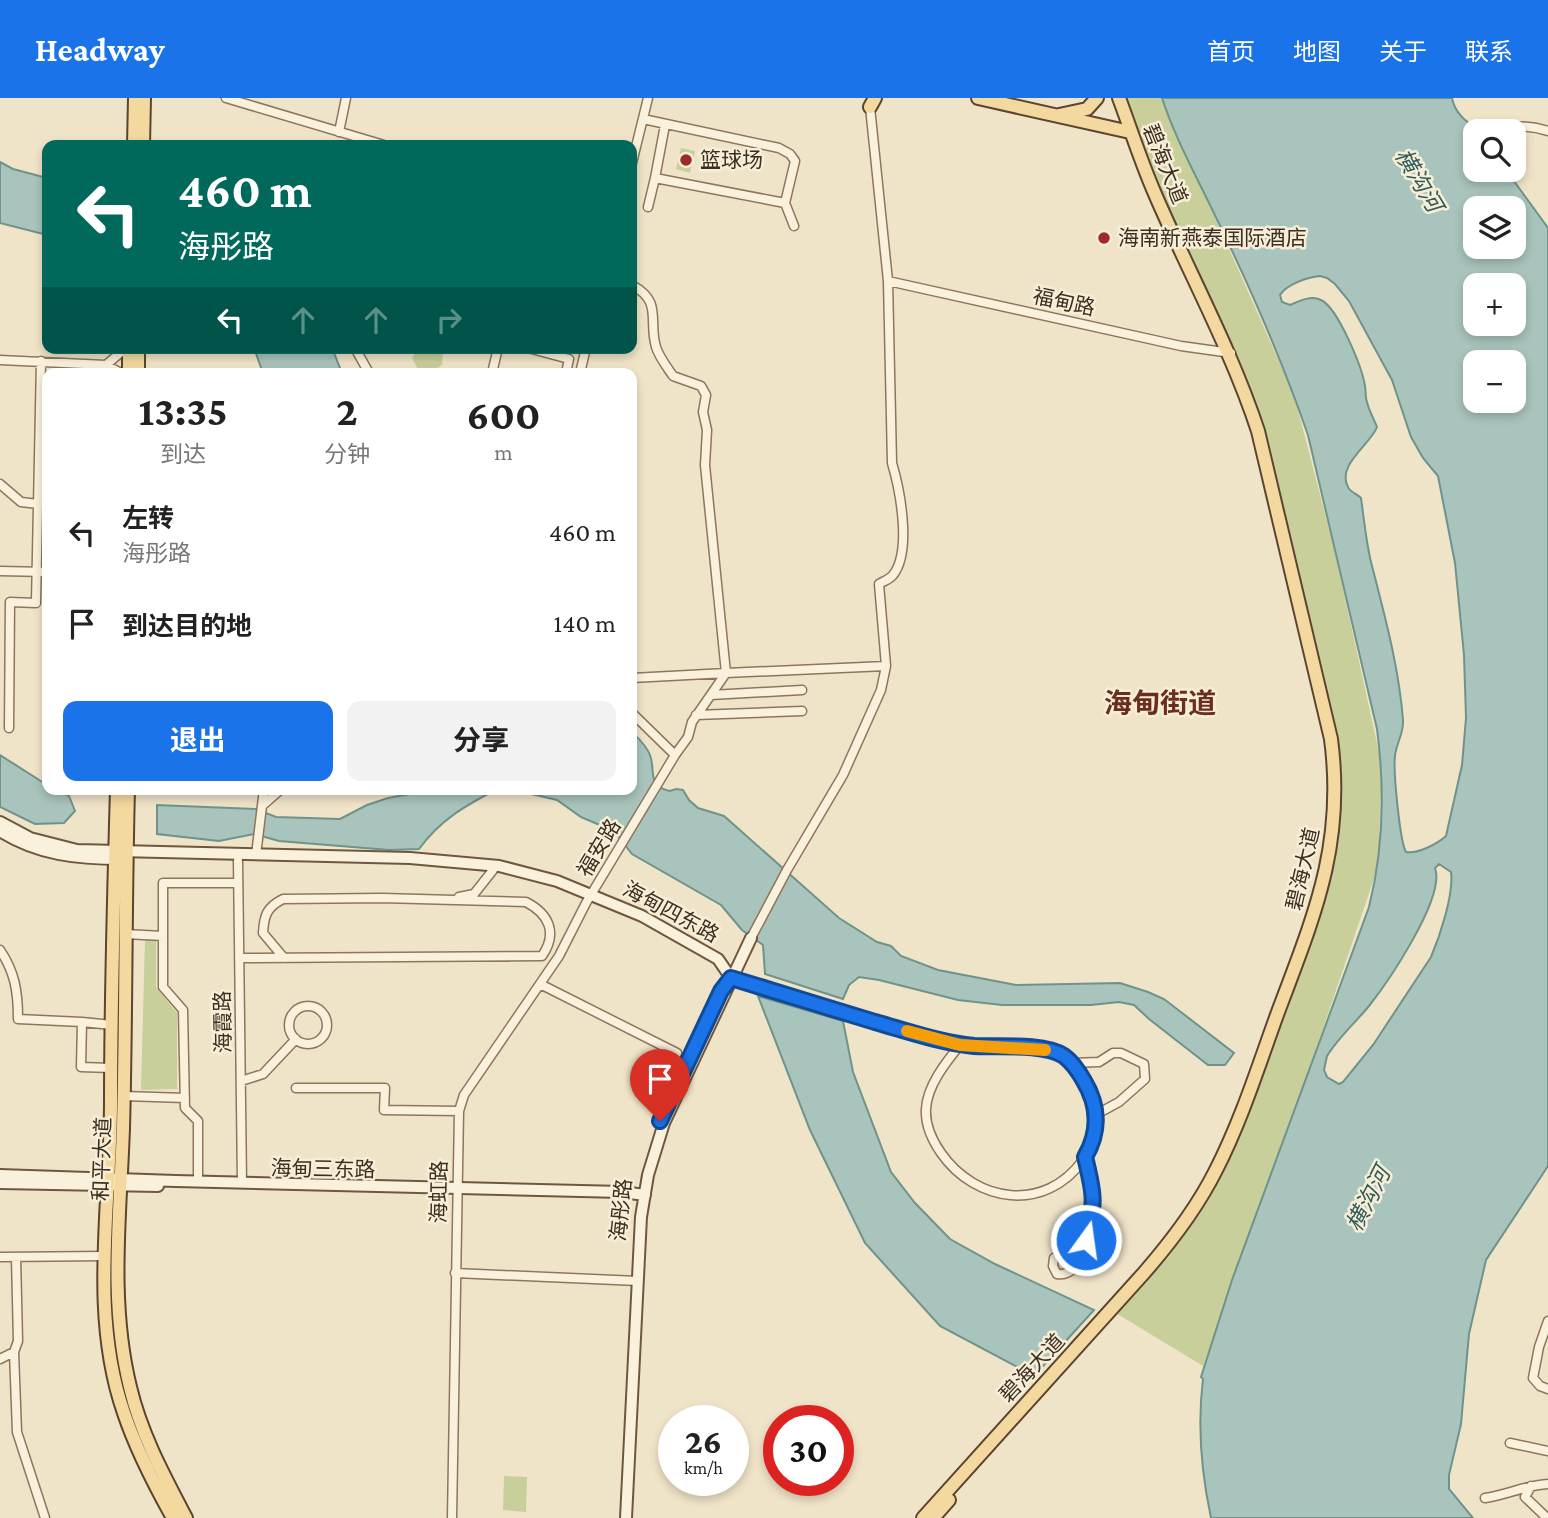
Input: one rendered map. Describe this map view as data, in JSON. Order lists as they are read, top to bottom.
{
  "streets": {
    "main road": [
      "碧海大道",
      "海甸四东路",
      "和平大道",
      "海甸三东路",
      "海彤路"
    ],
    "street": [
      "福甸路",
      "福安路",
      "海霞路",
      "海虹路"
    ]
  },
  "crossings": [
    ["碧海大道", "福甸路"],
    ["福安路", "海甸四东路"],
    ["福安路", "海虹路"],
    ["海甸四东路", "海霞路"],
    ["海甸四东路", "和平大道"],
    ["海甸四东路", "海虹路"],
    ["海甸四东路", "海彤路"],
    ["和平大道", "海甸三东路"],
    ["海甸三东路", "海虹路"]
  ],
  "districts": ["海甸街道"],
  "water": ["横沟河"],
  "places": ["篮球场", "海南新燕泰国际酒店"],
  "page": {
    "header": "Headway",
    "nav": [
      "首页",
      "地图",
      "关于",
      "联系"
    ],
    "map_buttons": ["+", "−"],
    "turn": ["460 m", "海彤路"],
    "eta": [
      "13:35",
      "到达",
      "2",
      "分钟",
      "600",
      "m"
    ],
    "list": [
      {
        "name": "左转",
        "note": "海彤路",
        "value": "460 m"
      },
      {
        "name": "到达目的地",
        "value": "140 m"
      }
    ],
    "buttons": ["退出", "分享"],
    "speed": "26 km/h",
    "limit": "30"
  }
}
